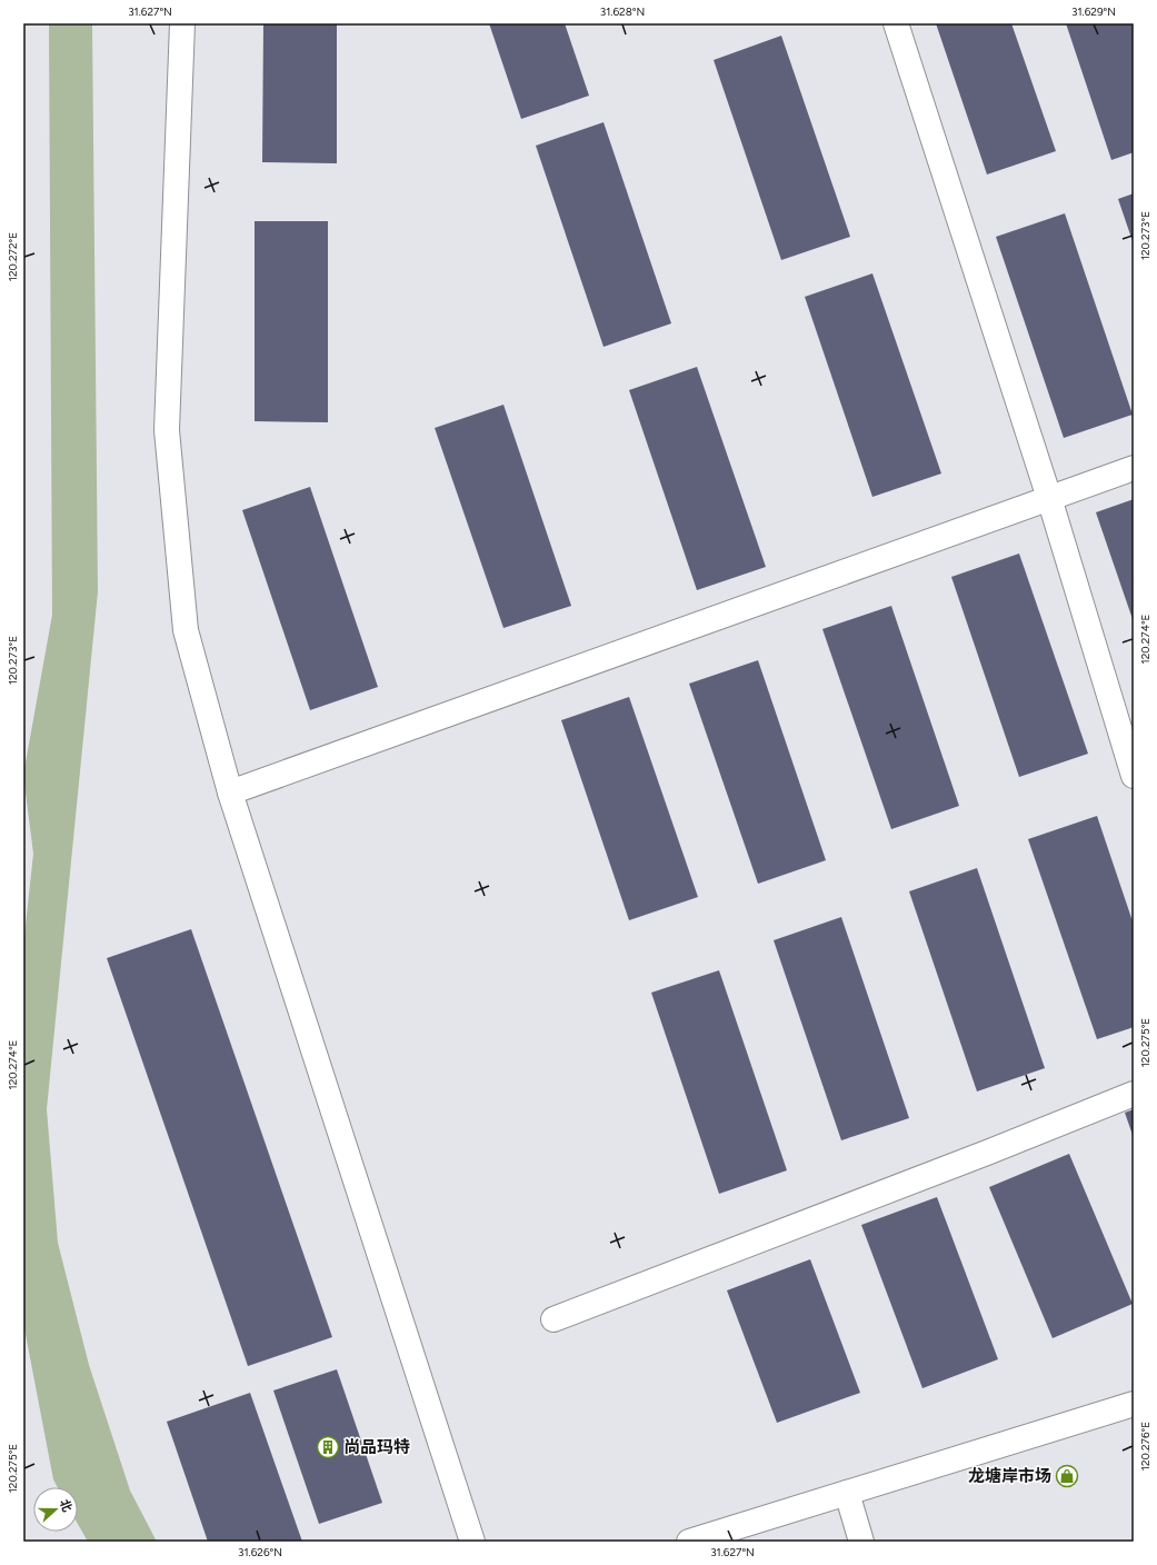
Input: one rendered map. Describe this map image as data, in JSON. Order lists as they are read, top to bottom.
{
  "places": {
    "building": ["尚品玛特"],
    "shop": ["龙塘岸市场"]
  },
  "north": "right",
  "coordinates": [
    "31.627°N",
    "31.628°N",
    "31.629°N",
    "120.273°E",
    "120.272°E",
    "120.274°E",
    "120.275°E",
    "120.276°E",
    "31.626°N"
  ]
}
